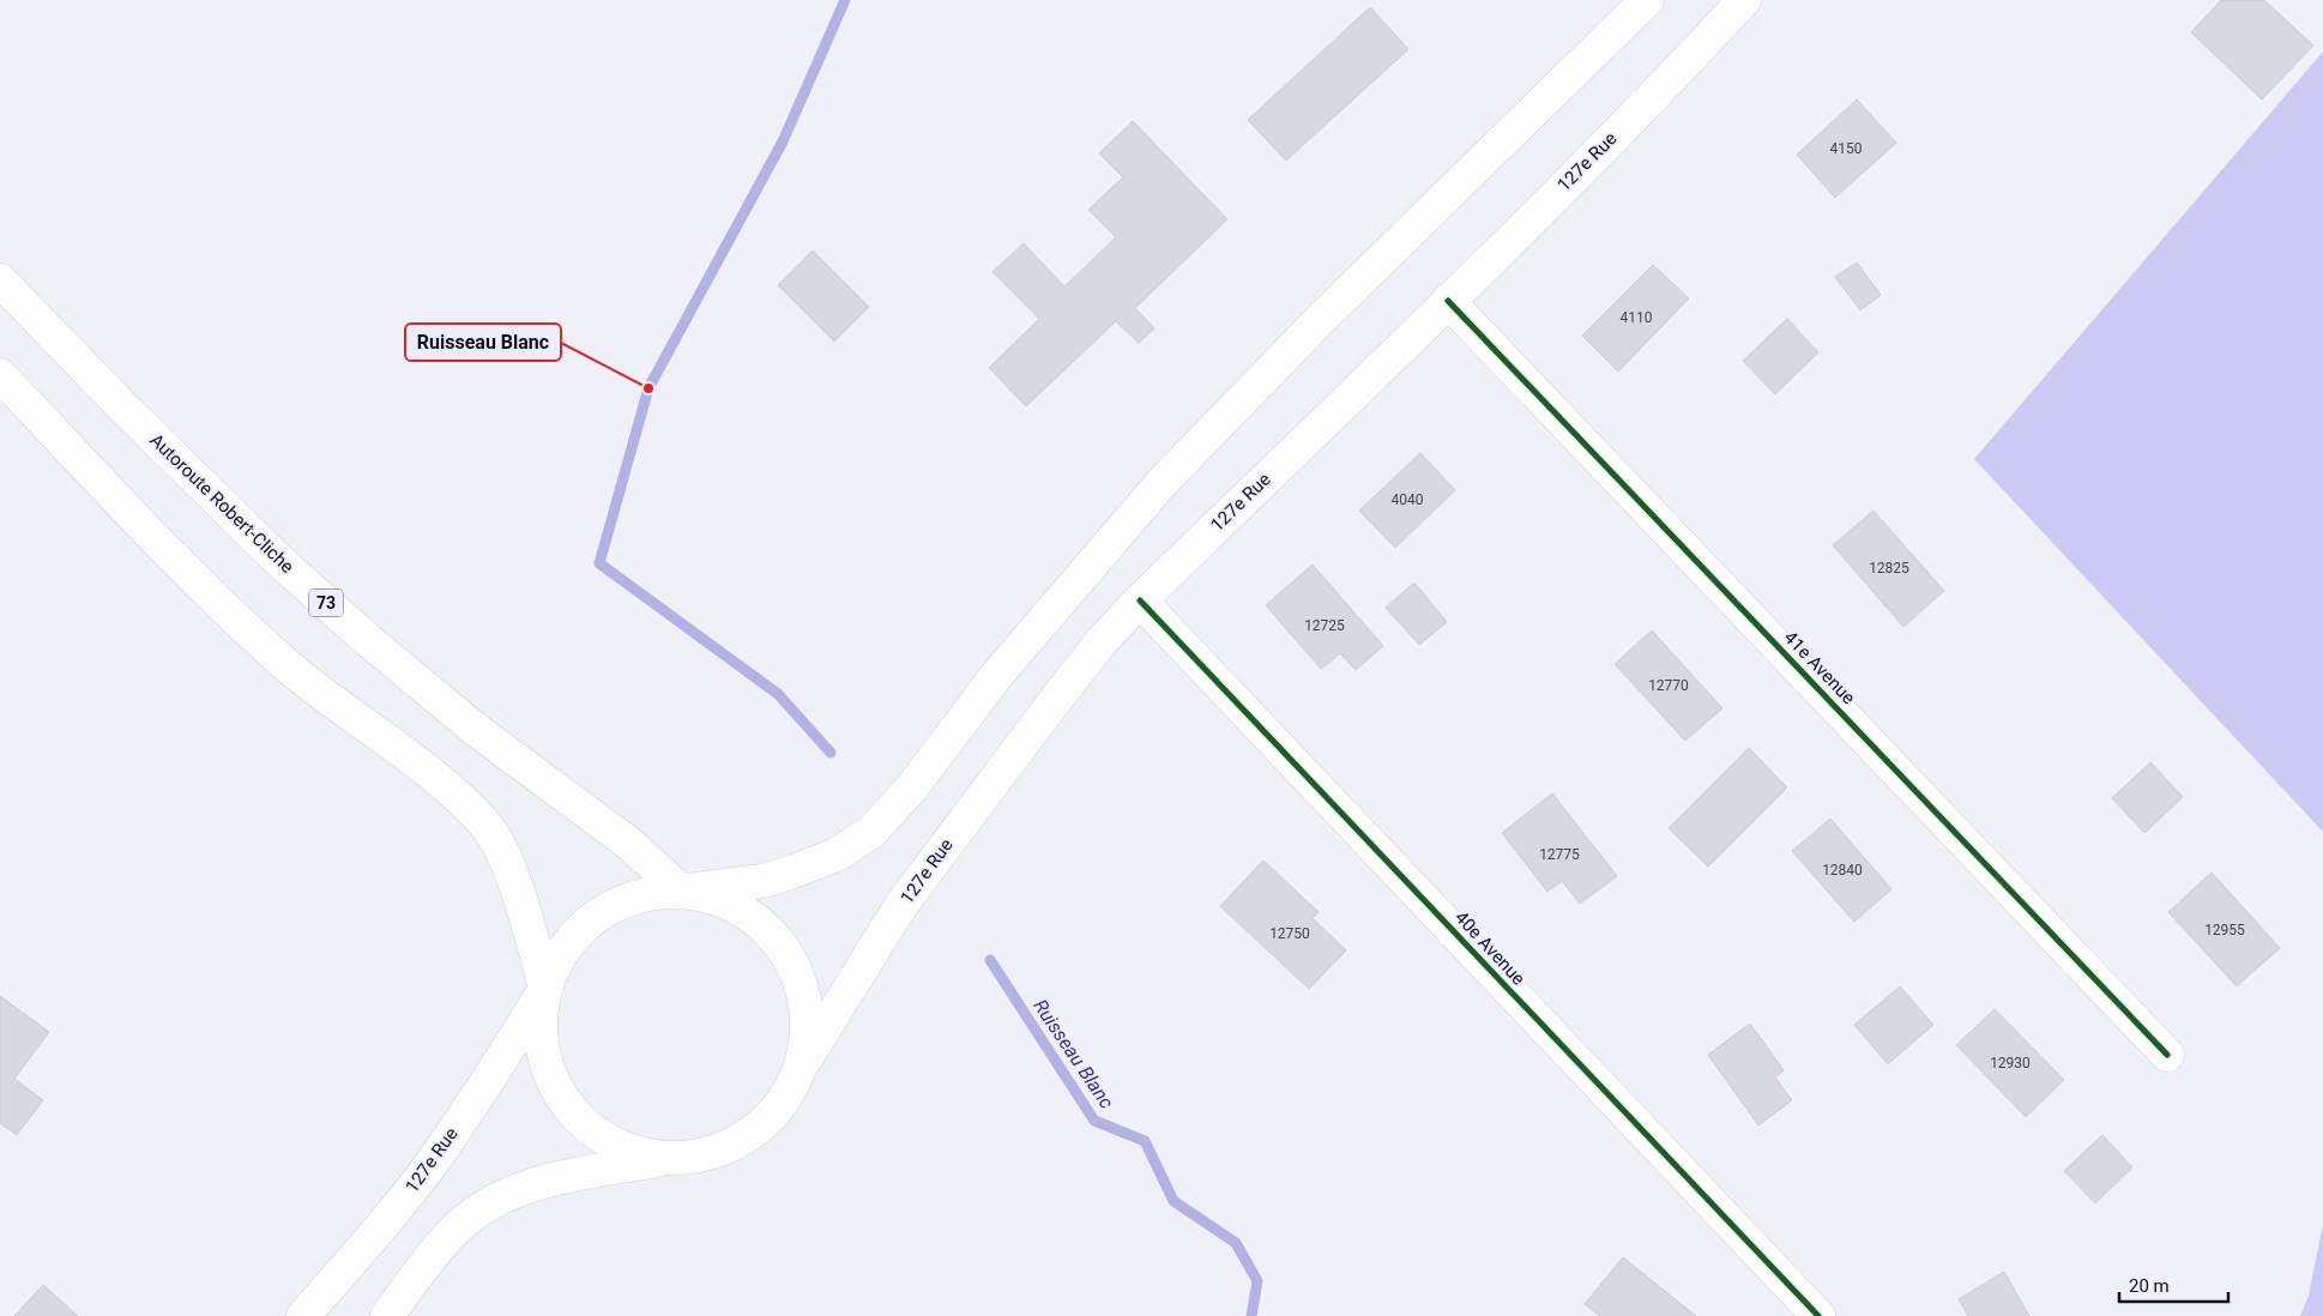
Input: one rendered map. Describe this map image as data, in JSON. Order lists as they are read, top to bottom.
{
  "streets": {
    "main road": [
      "127e Rue",
      "Autoroute Robert-Cliche",
      "73",
      "41e Avenue",
      "40e Avenue"
    ]
  },
  "crossings": [
    ["127e Rue", "41e Avenue"],
    ["127e Rue", "40e Avenue"]
  ],
  "water": ["Ruisseau Blanc"],
  "places": ["Ruisseau Blanc"],
  "house_numbers": [
    "4150",
    "4110",
    "4040",
    "12825",
    "12725",
    "12770",
    "12775",
    "12840",
    "12955",
    "12750",
    "12930"
  ],
  "scale_bar": "20 m"
}
